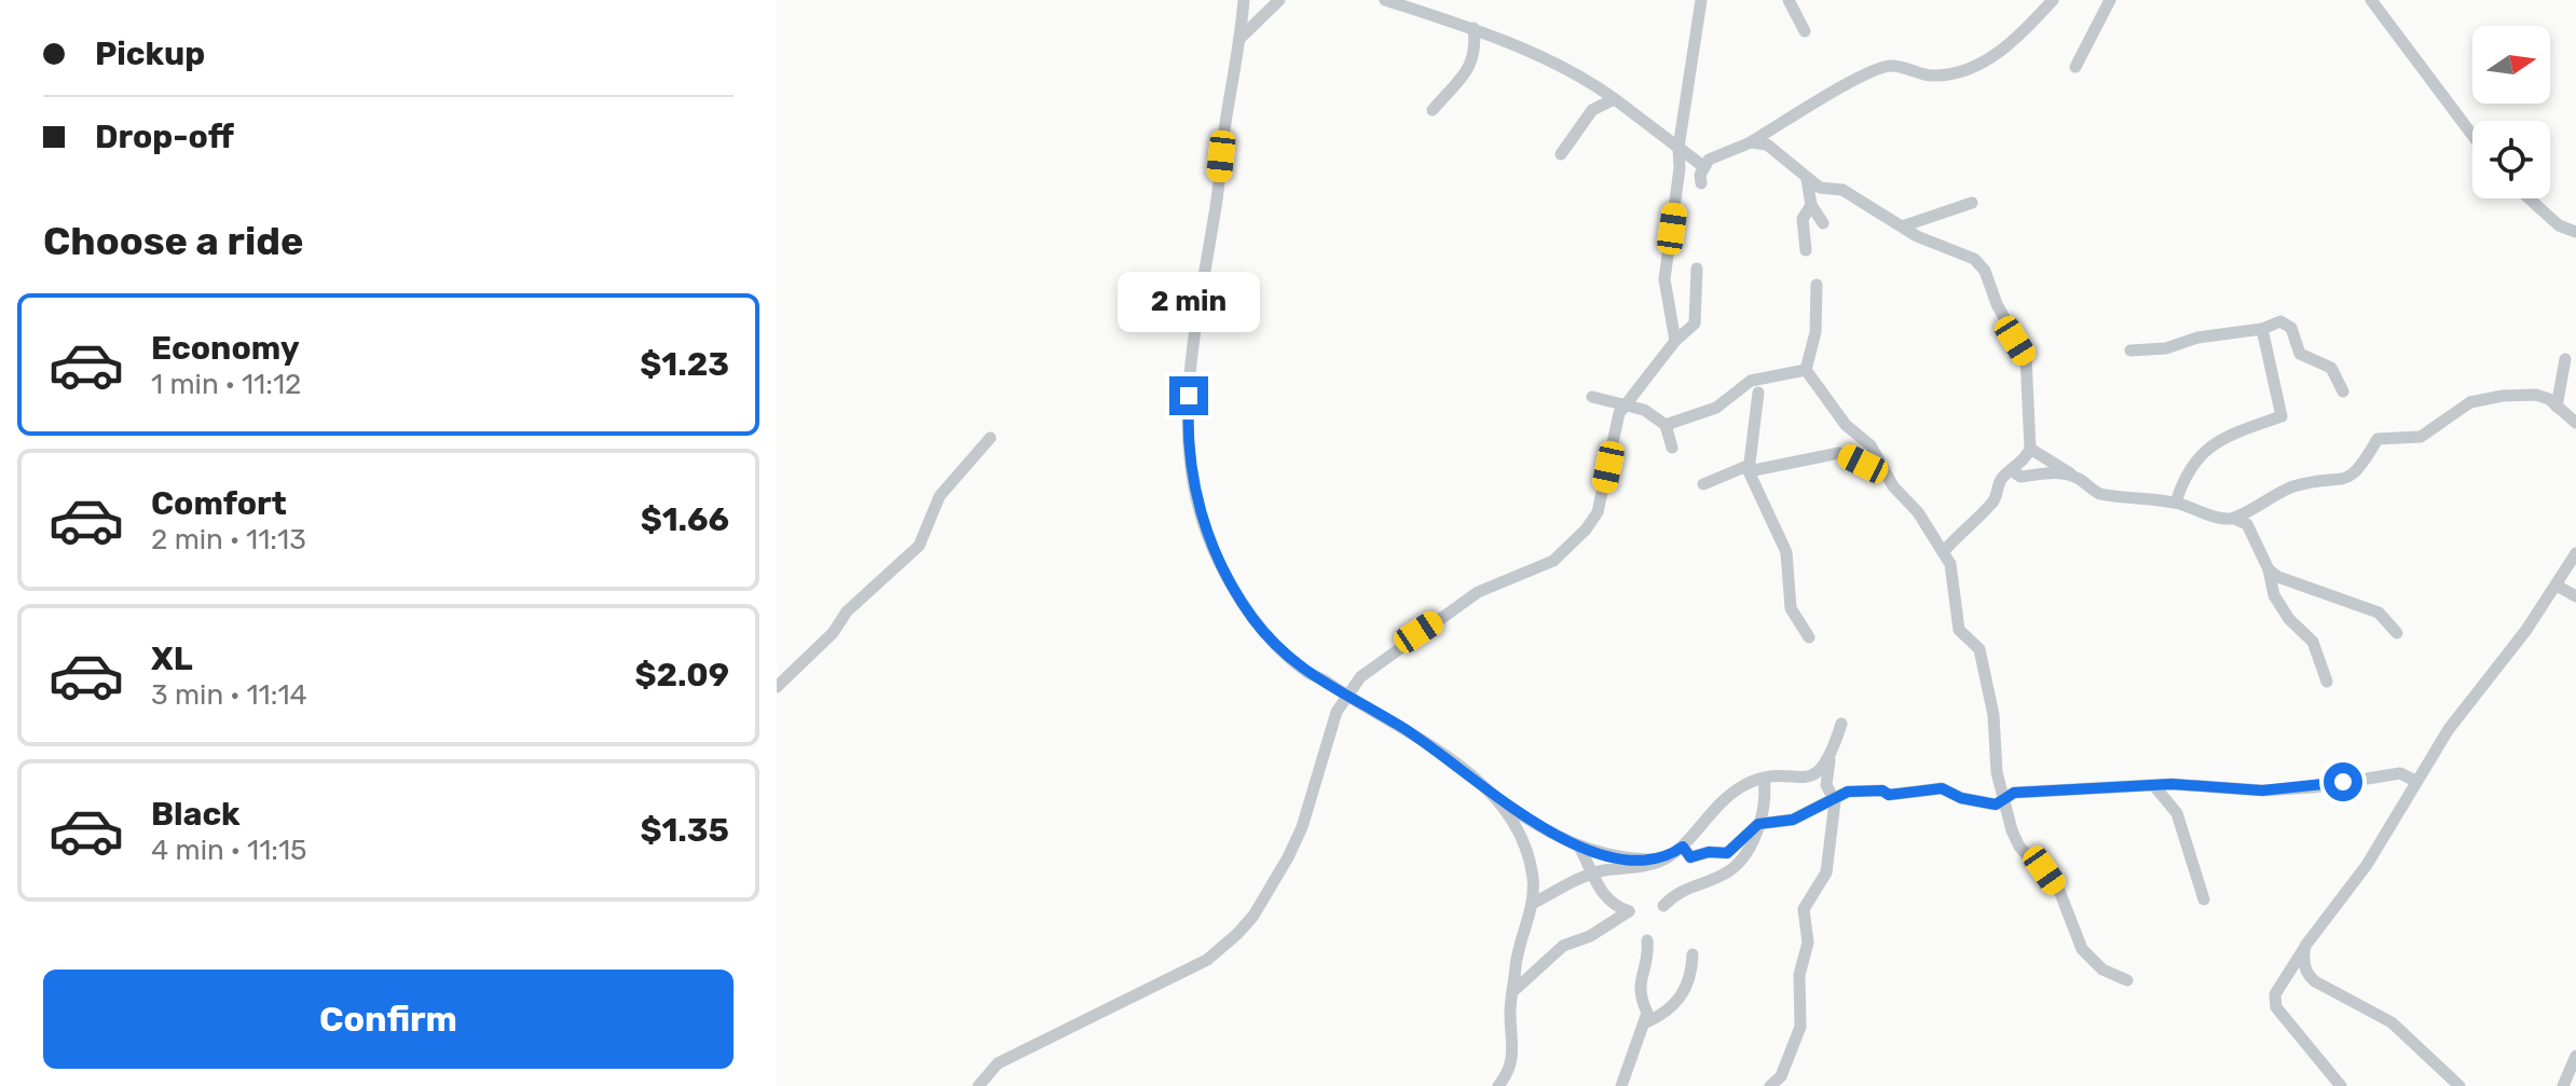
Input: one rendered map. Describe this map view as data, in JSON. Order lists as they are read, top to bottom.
{
  "north": "right",
  "page": {
    "banner": ["Pickup", "Drop-off"],
    "heading": "Choose a ride",
    "bubble": "2 min",
    "list": [
      {
        "name": "Economy",
        "note": "1 min · 11:12",
        "value": "$1.23"
      },
      {
        "name": "Comfort",
        "note": "2 min · 11:13",
        "value": "$1.66"
      },
      {
        "name": "XL",
        "note": "3 min · 11:14",
        "value": "$2.09"
      },
      {
        "name": "Black",
        "note": "4 min · 11:15",
        "value": "$1.35"
      }
    ],
    "buttons": "Confirm"
  }
}
